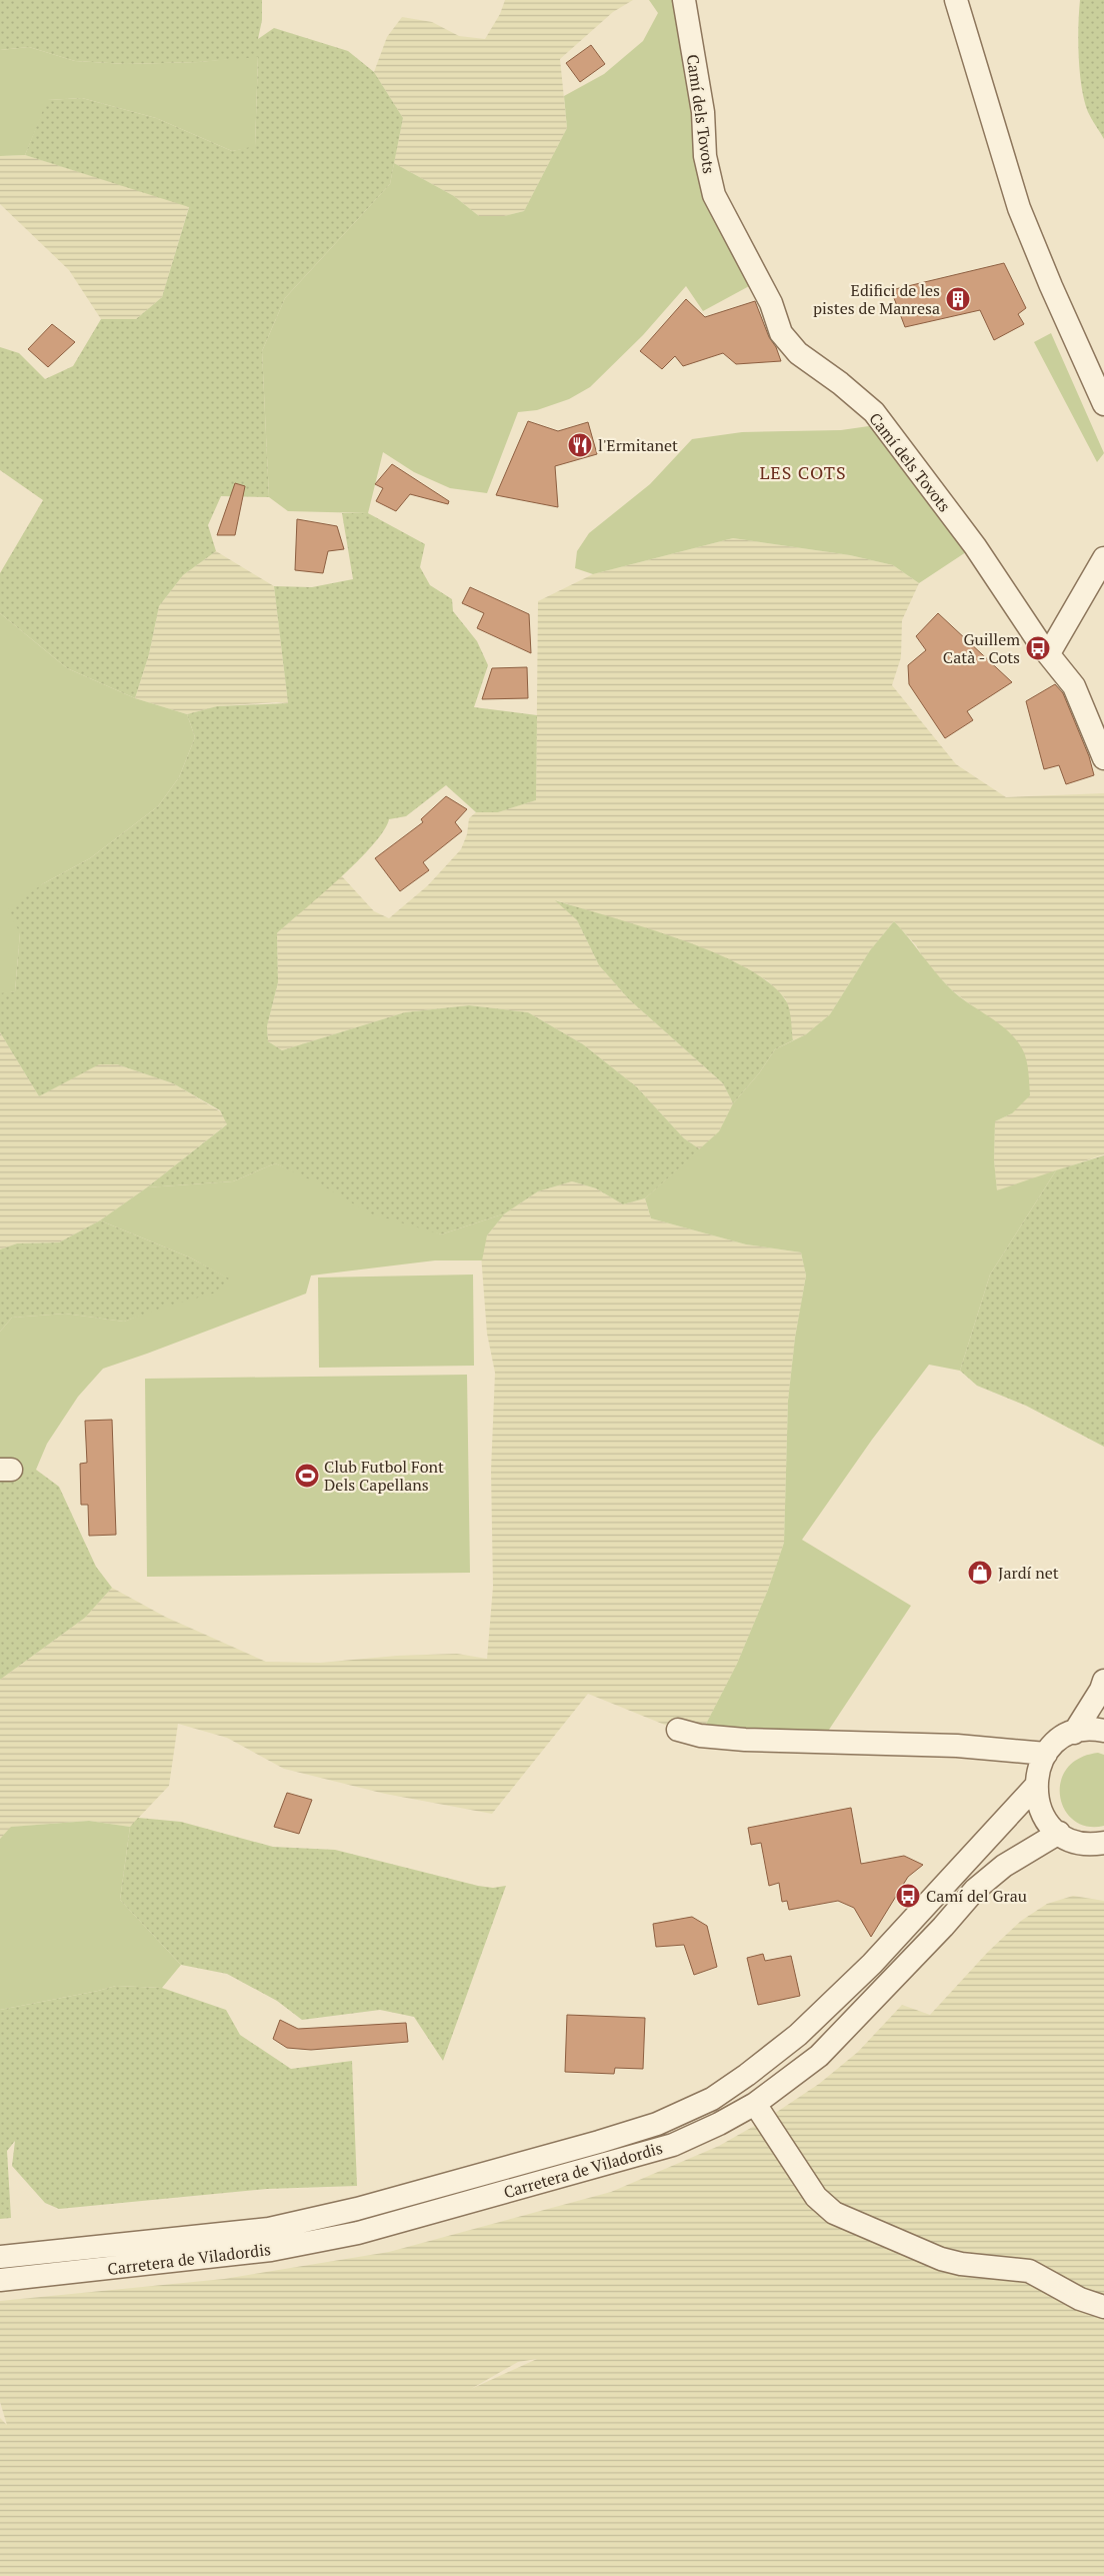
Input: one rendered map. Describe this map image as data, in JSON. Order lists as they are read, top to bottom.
{
  "streets": {
    "street": ["Camí dels Tovots", "Carretera de Viladordis"]
  },
  "districts": ["LES COTS"],
  "places": {
    "building": ["Edifici de les pistes de Manresa"],
    "restaurant": ["l'Ermitanet"],
    "bus stop": ["Guillem Catà - Cots", "Camí del Grau"],
    "sports": ["Club Futbol Font Dels Capellans"],
    "shop": ["Jardí net"]
  }
}
